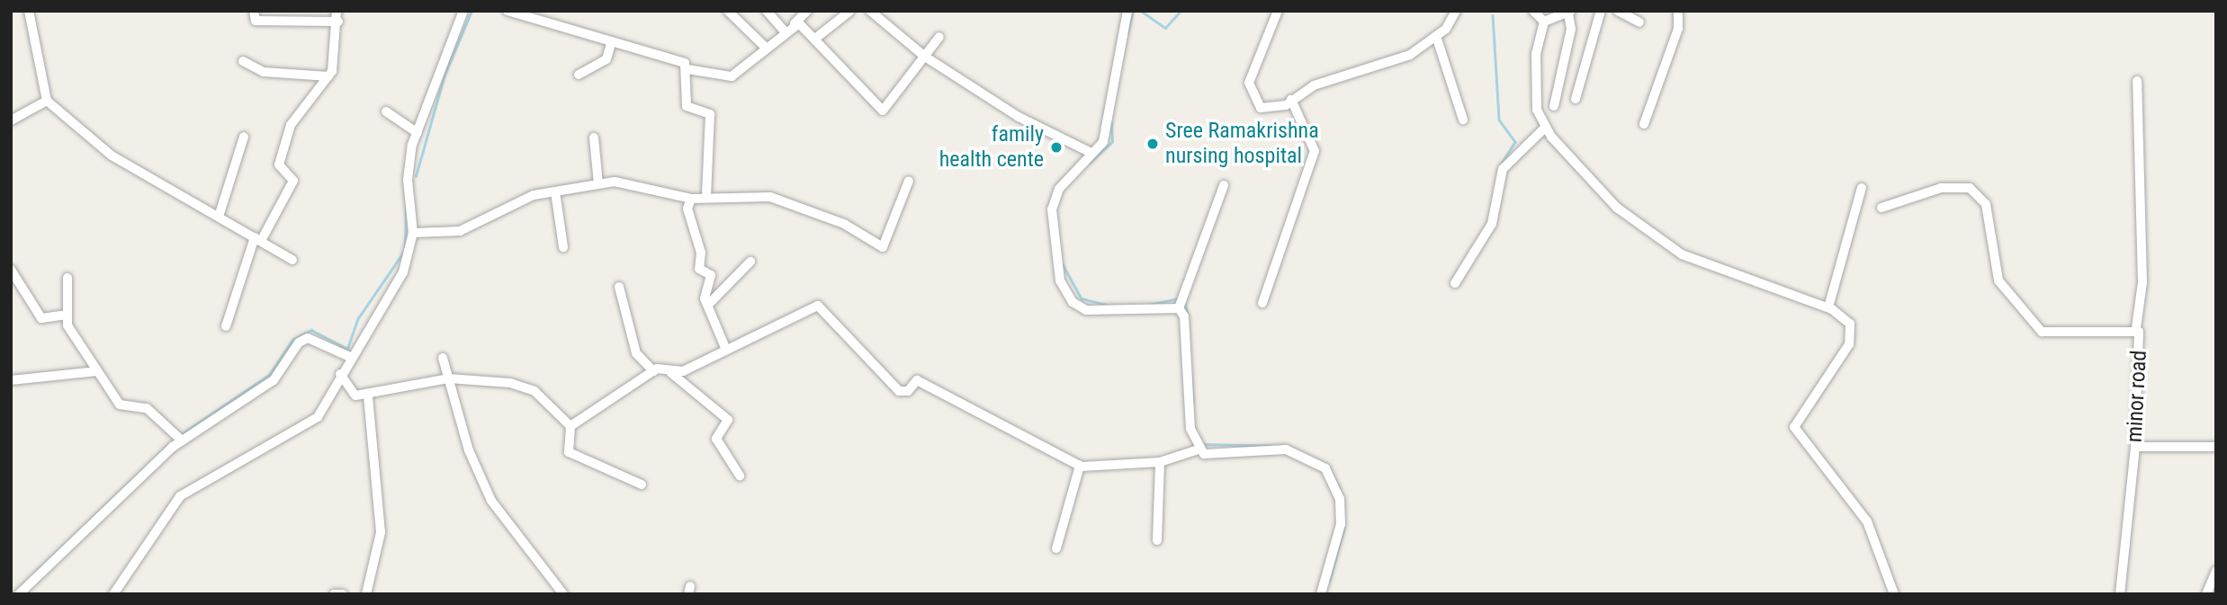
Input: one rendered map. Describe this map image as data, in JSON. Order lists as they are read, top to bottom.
{
  "streets": {
    "street": ["minor road"]
  },
  "places": ["Sree Ramakrishna nursing hospital", "family health cente"]
}
